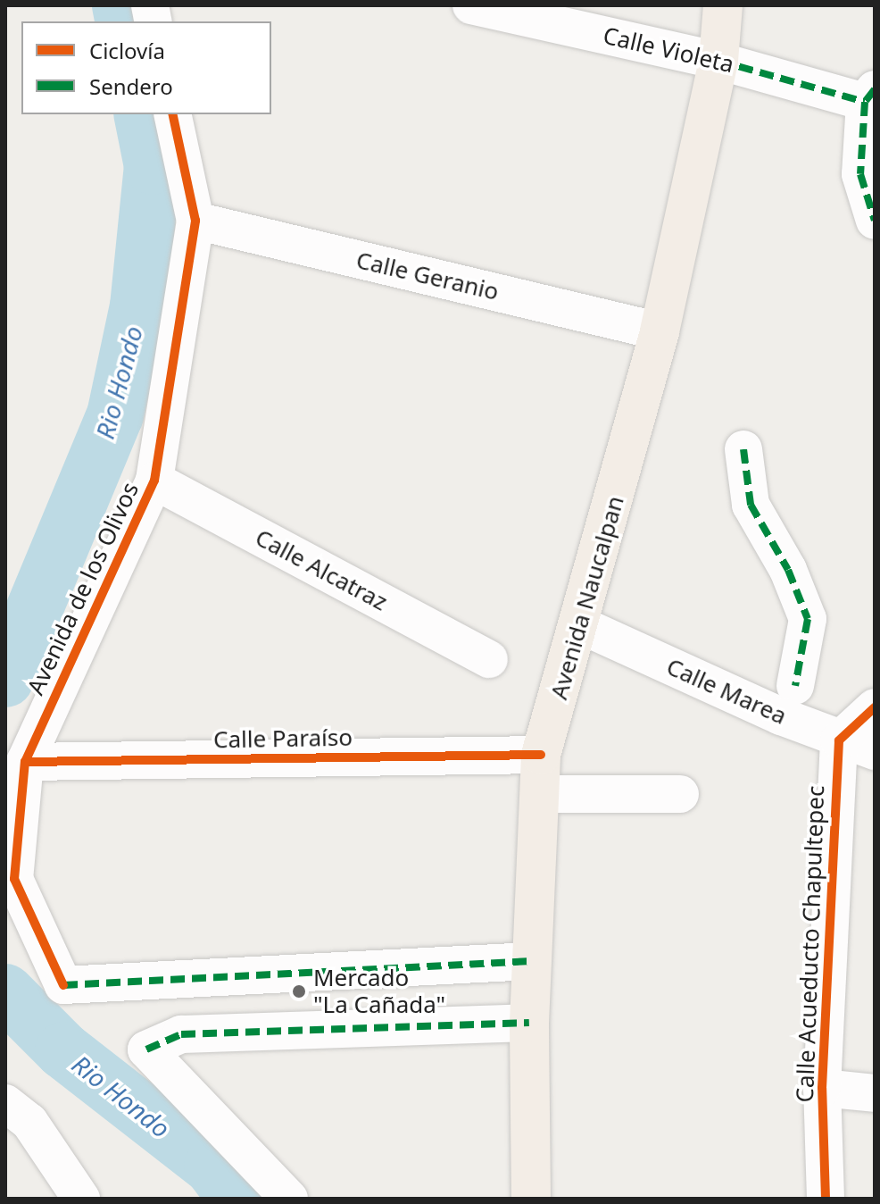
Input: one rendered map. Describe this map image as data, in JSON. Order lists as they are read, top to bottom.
{
  "streets": {
    "main road": ["Avenida Naucalpan"],
    "street": [
      "Calle Violeta",
      "Calle Geranio",
      "Calle Alcatraz",
      "Avenida de los Olivos",
      "Calle Marea",
      "Calle Paraíso",
      "Calle Acueducto Chapultepec"
    ]
  },
  "crossings": [
    ["Calle Violeta", "Avenida Naucalpan"],
    ["Calle Geranio", "Avenida de los Olivos"],
    ["Calle Geranio", "Avenida Naucalpan"],
    ["Calle Alcatraz", "Avenida de los Olivos"],
    ["Avenida de los Olivos", "Avenida Naucalpan"],
    ["Avenida de los Olivos", "Calle Paraíso"],
    ["Avenida Naucalpan", "Calle Marea"],
    ["Avenida Naucalpan", "Calle Paraíso"],
    ["Calle Marea", "Calle Acueducto Chapultepec"]
  ],
  "water": ["Rio Hondo"],
  "places": ["Mercado \"La Cañada\""],
  "legend": ["Ciclovía", "Sendero"]
}
